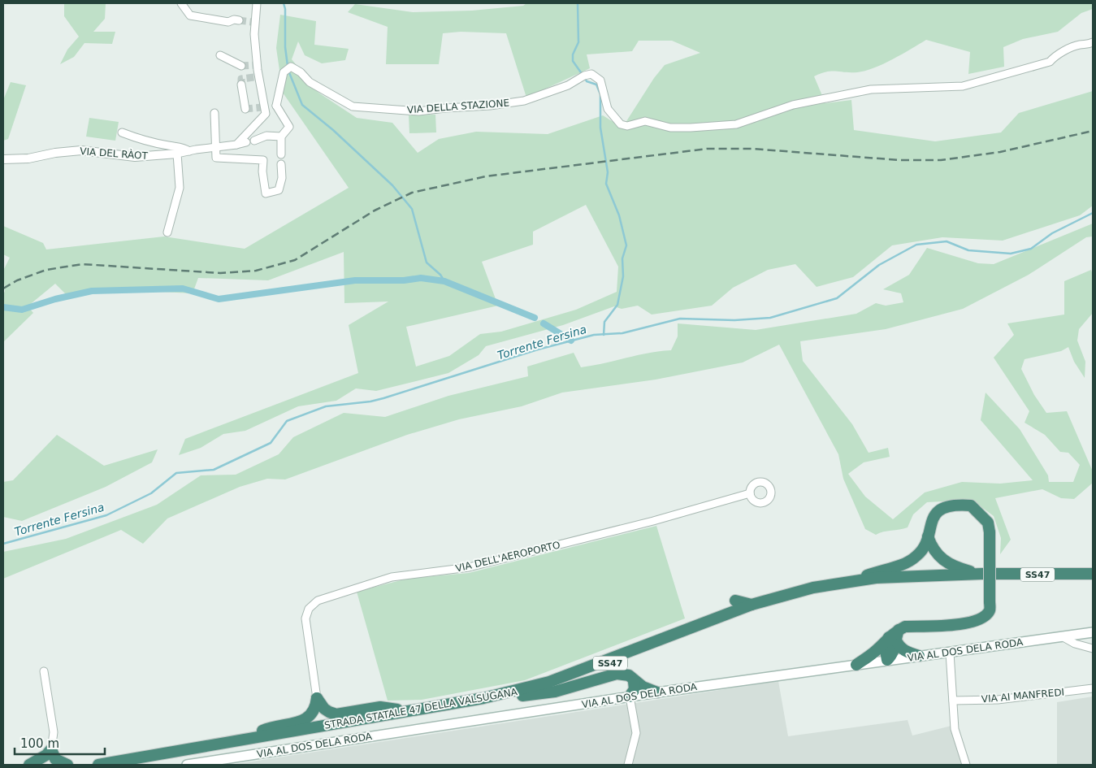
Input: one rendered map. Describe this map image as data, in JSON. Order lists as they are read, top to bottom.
{
  "streets": {
    "highway": ["SS47", "STRADA STATALE 47 DELLA VALSUGANA"],
    "main road": ["VIA AL DOS DELA RODA"],
    "street": [
      "VIA DELLA STAZIONE",
      "VIA DEL RÀOT",
      "VIA DELL'AEROPORTO",
      "VIA AI MANFREDI"
    ]
  },
  "water": ["Torrente Fersina"],
  "scale_bar": "100 m"
}
